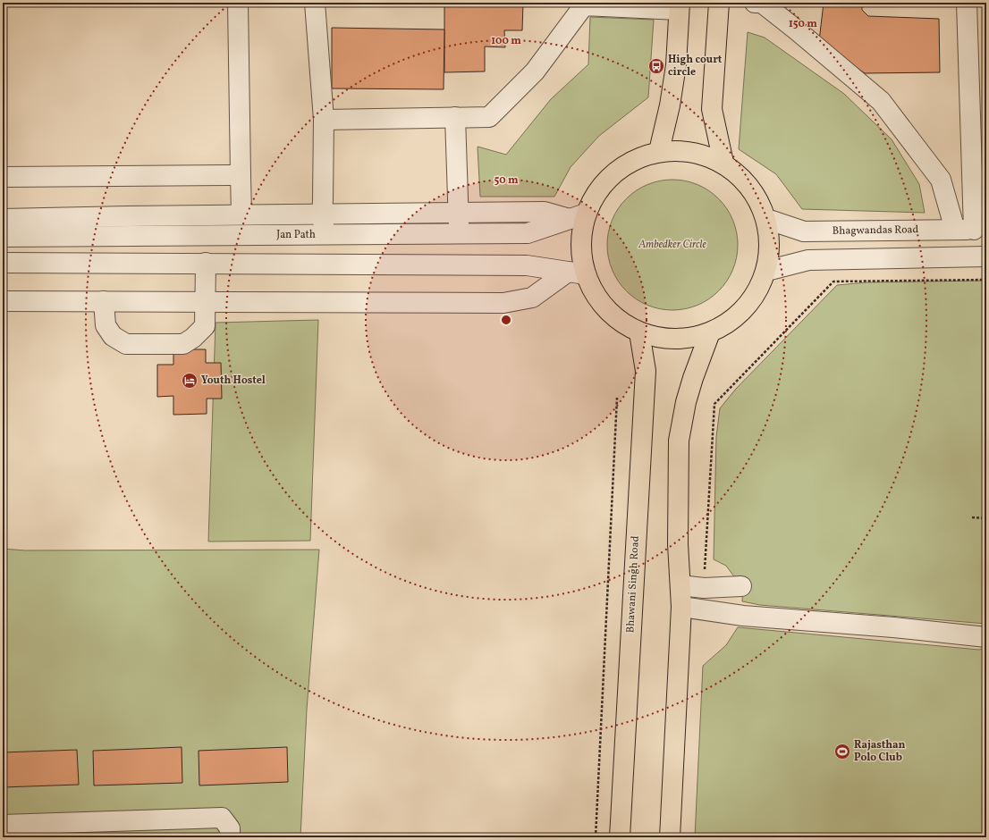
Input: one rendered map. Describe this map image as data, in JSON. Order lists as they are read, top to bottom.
{
  "streets": {
    "main road": ["Bhawani Singh Road"],
    "street": ["Bhagwandas Road", "Jan Path"]
  },
  "parks": ["Ambedker Circle"],
  "places": {
    "bus stop": ["High court circle"],
    "hotel": ["Youth Hostel"],
    "sports": ["Rajasthan Polo Club"]
  },
  "rings": ["150 m", "100 m", "50 m"]
}
